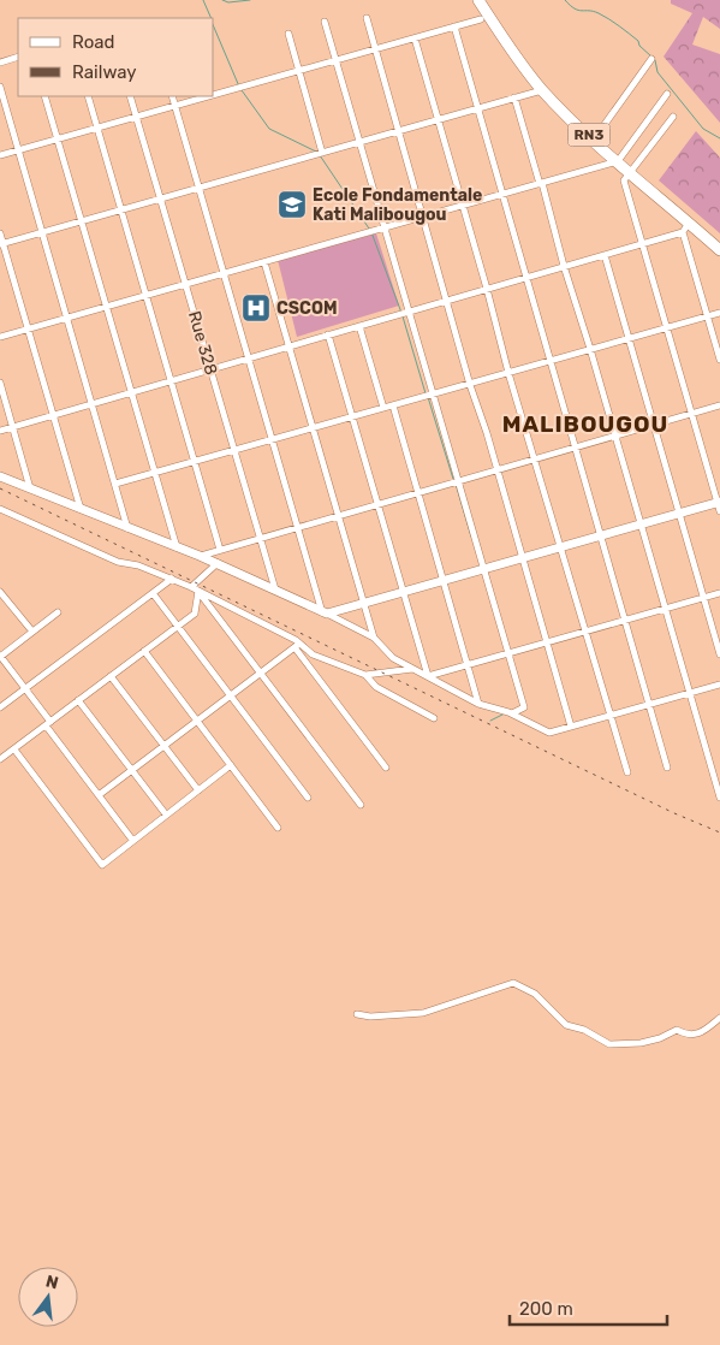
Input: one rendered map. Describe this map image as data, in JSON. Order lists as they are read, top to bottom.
{
  "streets": {
    "highway": ["RN3"],
    "street": ["Rue 328"]
  },
  "districts": ["MALIBOUGOU"],
  "places": {
    "school or university": ["Ecole Fondamentale Kati Malibougou"],
    "hospital": ["CSCOM"]
  },
  "legend": ["Road", "Railway"],
  "scale_bar": "200 m",
  "north": "top"
}
